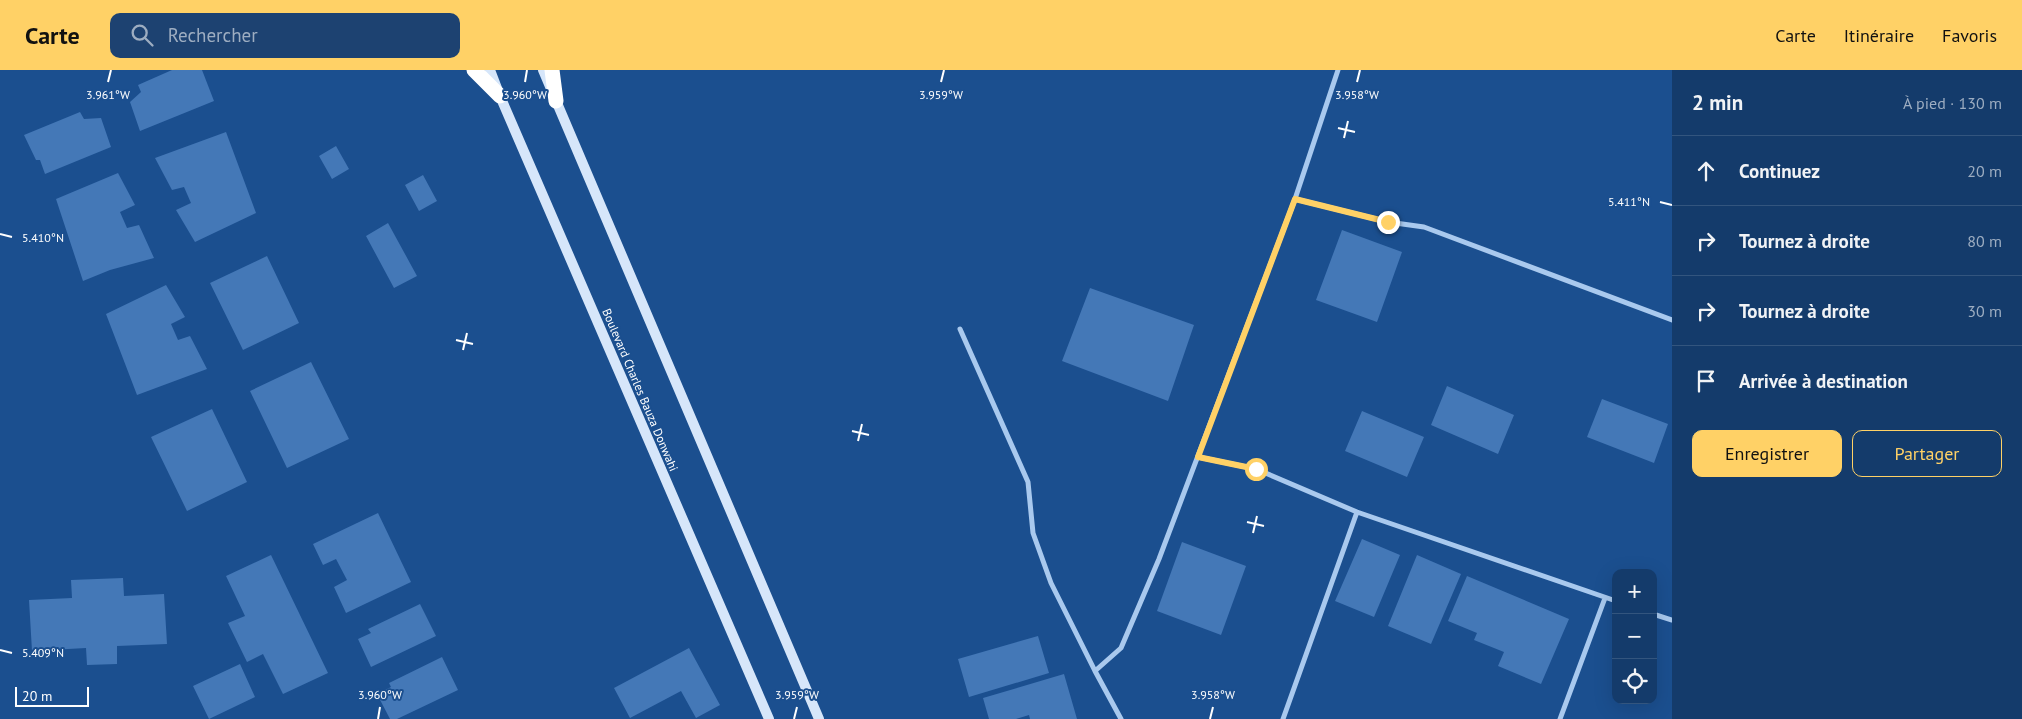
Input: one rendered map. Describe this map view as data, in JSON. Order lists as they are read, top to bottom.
{
  "streets": {
    "main road": ["Boulevard Charles Bauza Donwahi"]
  },
  "scale_bar": "20 m",
  "page": {
    "header": "Carte",
    "search": "Rechercher",
    "nav": ["Carte", "Itinéraire", "Favoris"],
    "heading": ["2 min", "À pied · 130 m"],
    "list": [
      ["Continuez", "20 m"],
      ["Tournez à droite", "80 m"],
      ["Tournez à droite", "30 m"],
      "Arrivée à destination"
    ],
    "buttons": ["Enregistrer", "Partager"],
    "map_buttons": ["+", "−"],
    "scale": "20 m"
  },
  "coordinates": [
    "3.961°W",
    "3.960°W",
    "3.959°W",
    "3.958°W",
    "5.411°N",
    "5.410°N",
    "5.409°N"
  ]
}
